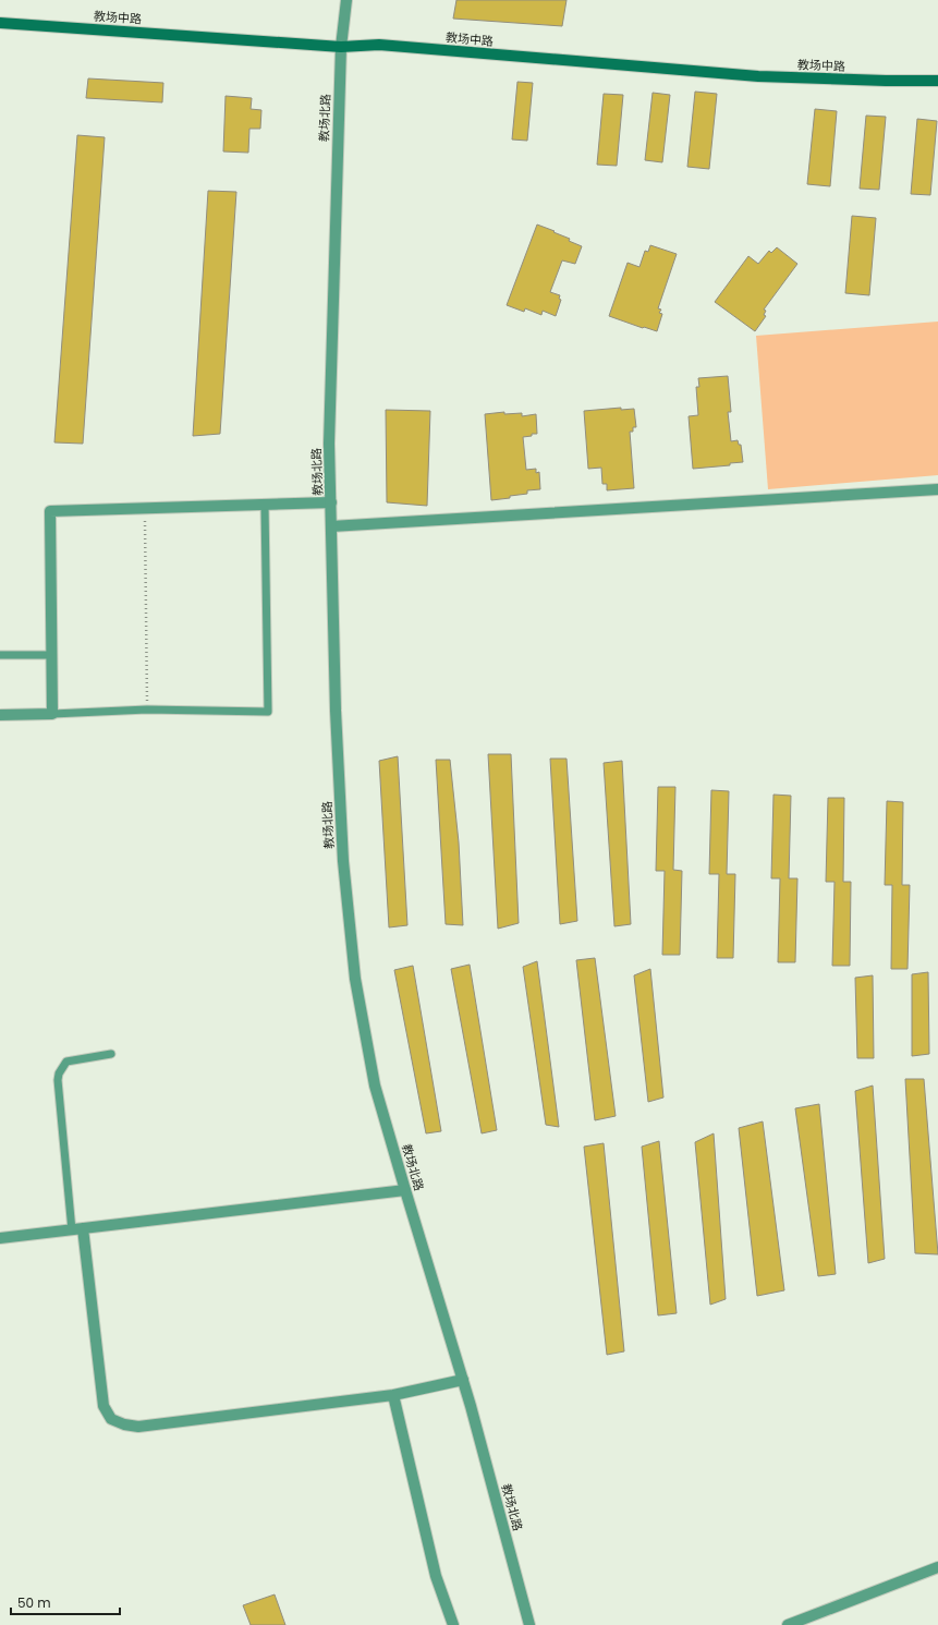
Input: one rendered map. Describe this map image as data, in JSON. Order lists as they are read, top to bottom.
{
  "streets": {
    "main road": ["教场中路"],
    "street": ["教场北路"]
  },
  "crossings": [
    ["教场中路", "教场北路"]
  ],
  "scale_bar": "50 m"
}
